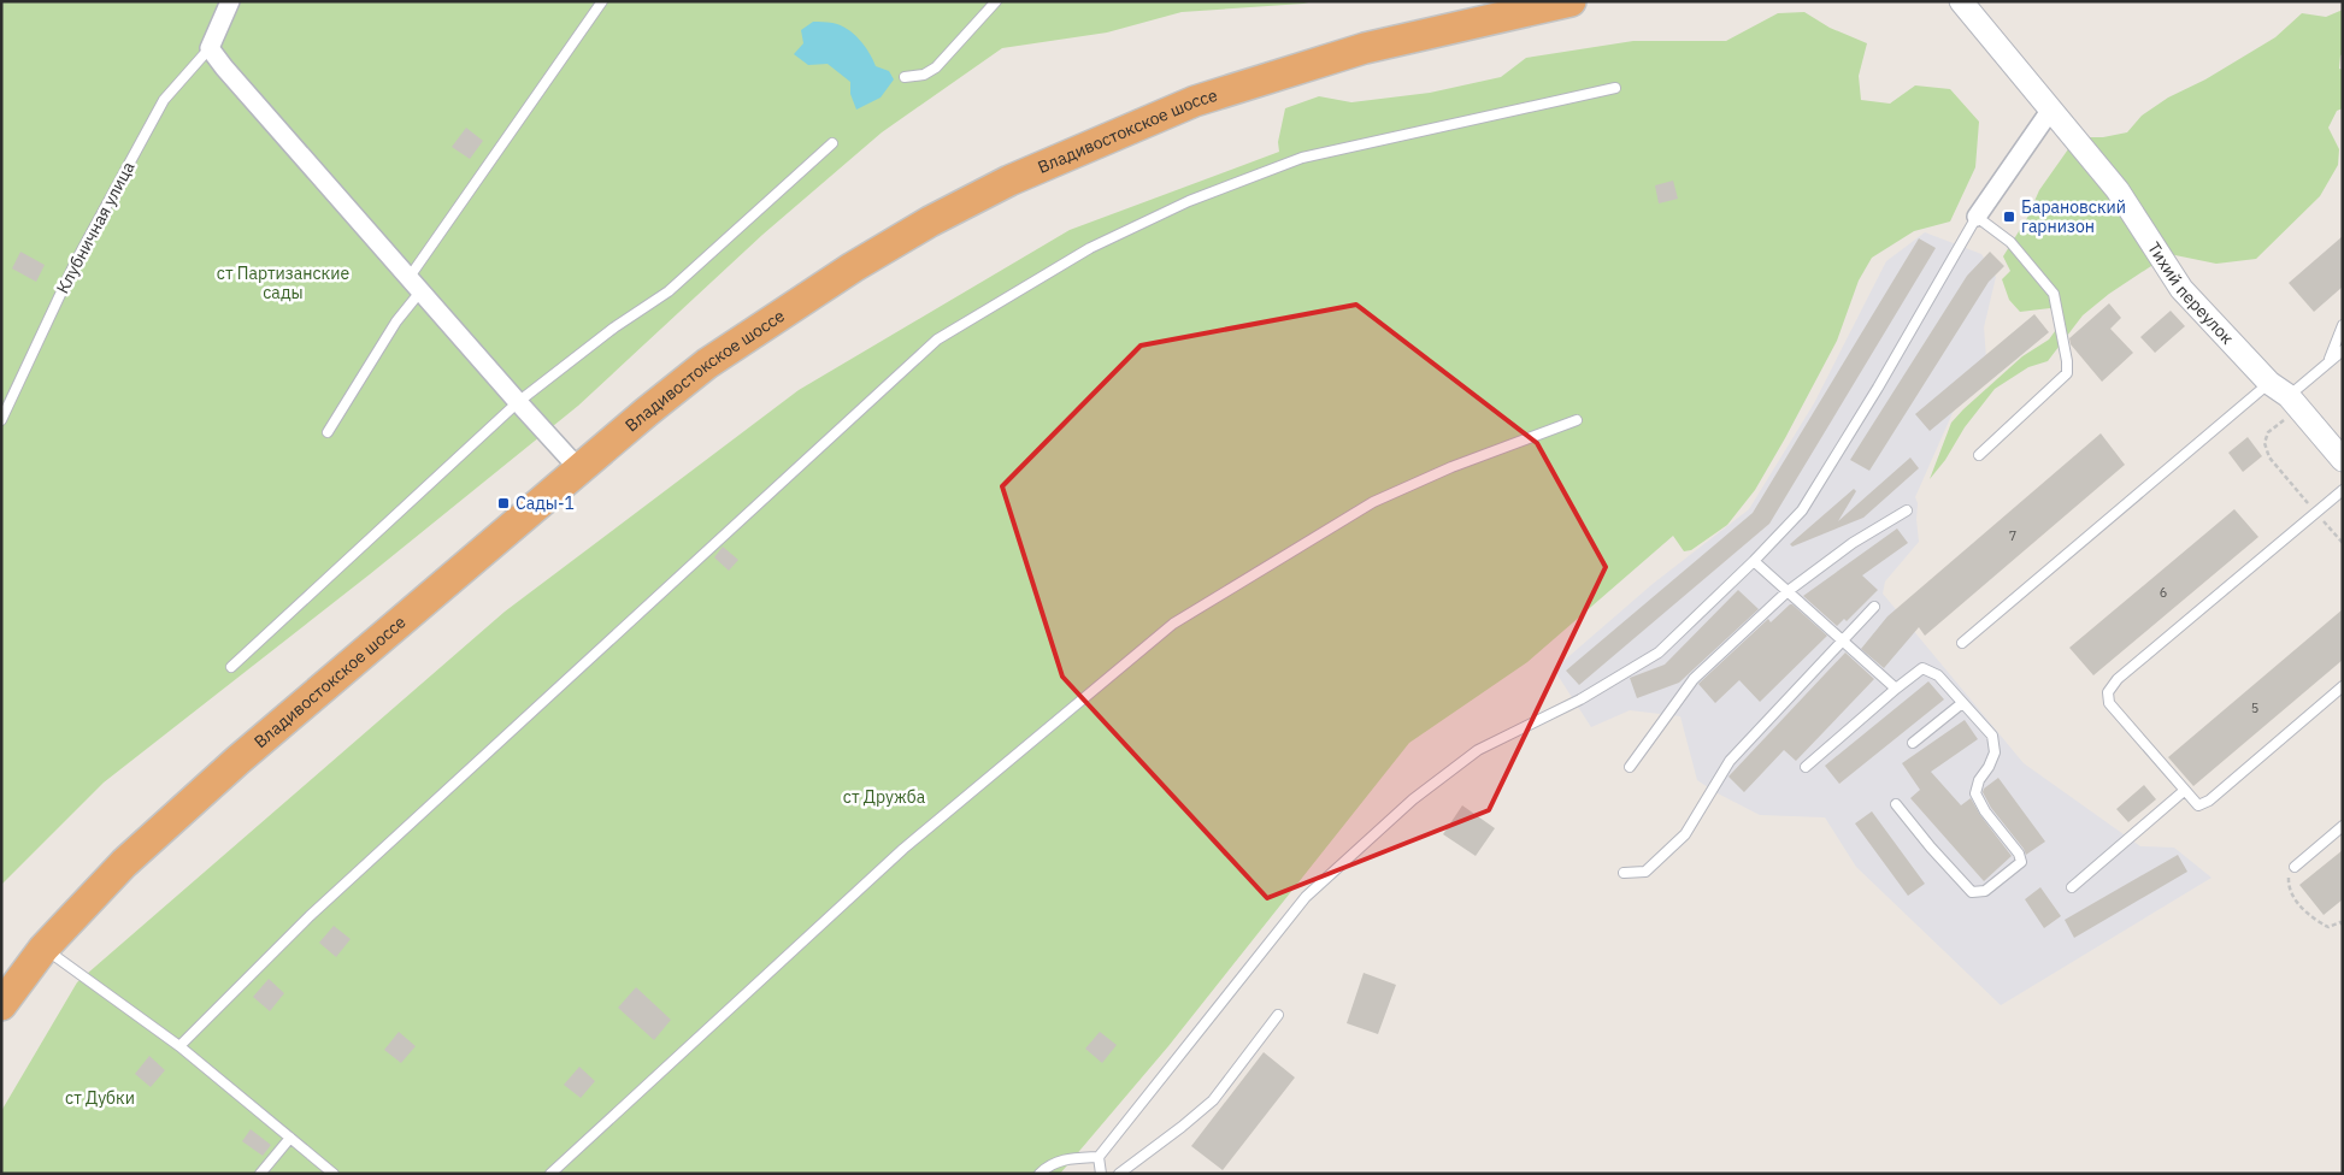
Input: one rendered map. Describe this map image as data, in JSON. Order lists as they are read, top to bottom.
{
  "streets": {
    "highway": ["Владивостокское шоссе"],
    "street": ["Тихий переулок"],
    "lane": ["Клубничная улица"]
  },
  "parks": ["ст Партизанские сады", "ст Дружба", "ст Дубки"],
  "places": {
    "transit": ["Барановский гарнизон", "Сады-1"]
  },
  "house_numbers": ["7", "6", "5"]
}
